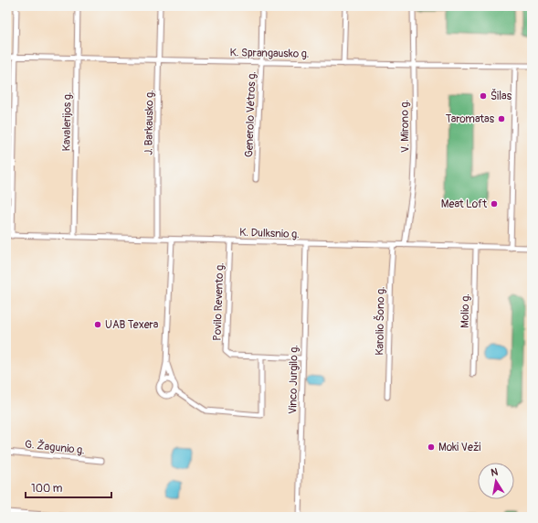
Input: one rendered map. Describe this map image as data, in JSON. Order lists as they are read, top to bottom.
{
  "streets": {
    "street": [
      "K. Sprangausko g.",
      "Generolo Vėtros g.",
      "Kavalerijos g.",
      "J. Barkausko g.",
      "V. Mirono g.",
      "K. Dulksnio g.",
      "Povilo Revento g.",
      "Molio g.",
      "Karolio Šono g.",
      "Vinco Jurgilo g.",
      "G. Žagunio g."
    ]
  },
  "crossings": [
    ["K. Sprangausko g.", "Generolo Vėtros g."],
    ["K. Sprangausko g.", "Kavalerijos g."],
    ["K. Sprangausko g.", "J. Barkausko g."],
    ["K. Sprangausko g.", "V. Mirono g."],
    ["Kavalerijos g.", "K. Dulksnio g."],
    ["J. Barkausko g.", "K. Dulksnio g."],
    ["V. Mirono g.", "K. Dulksnio g."],
    ["K. Dulksnio g.", "Povilo Revento g."],
    ["K. Dulksnio g.", "Molio g."],
    ["K. Dulksnio g.", "Karolio Šono g."],
    ["K. Dulksnio g.", "Vinco Jurgilo g."]
  ],
  "places": [
    "Šilas",
    "Taromatas",
    "Meat Loft",
    "UAB Texera",
    "Moki Veži"
  ],
  "scale_bar": "100 m",
  "north": "top"
}
